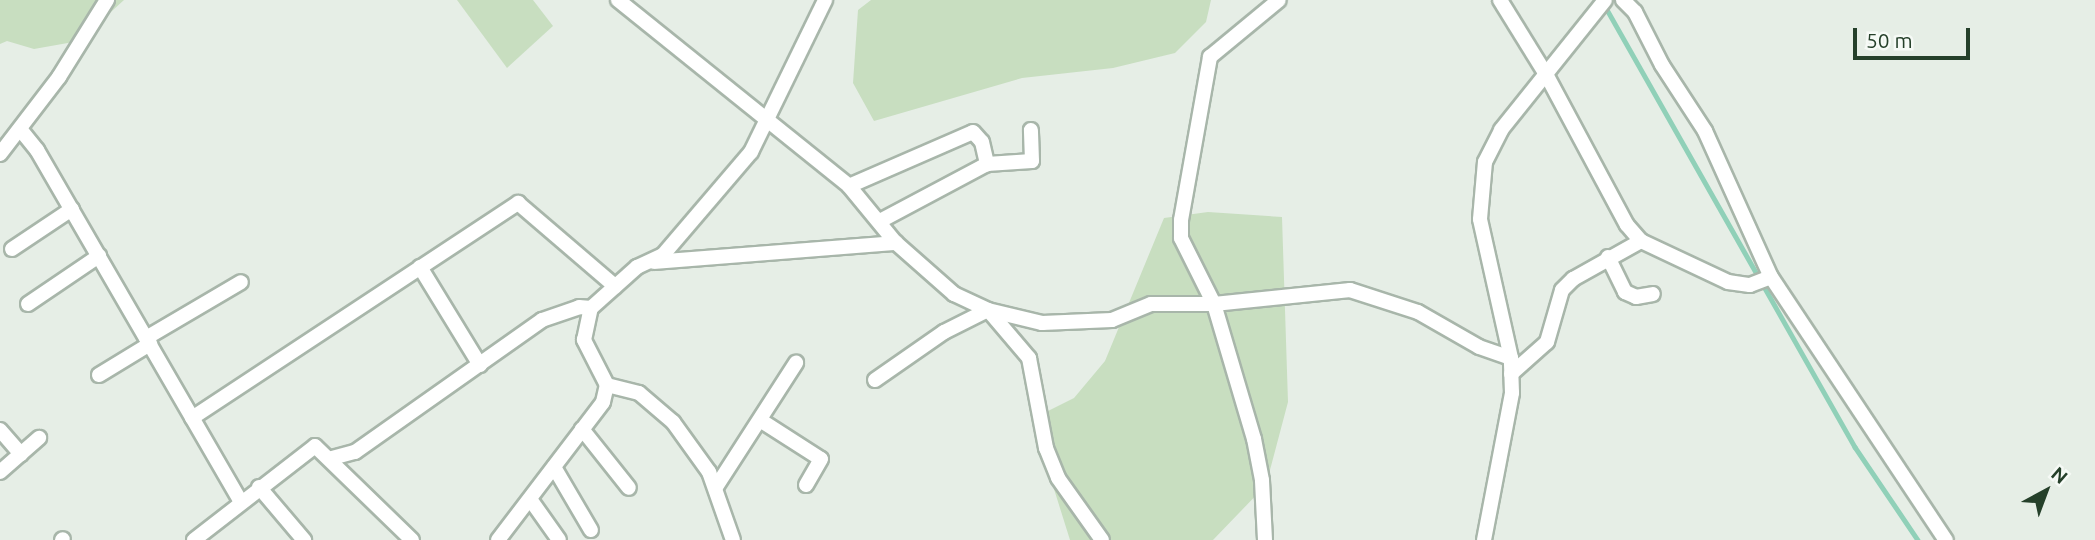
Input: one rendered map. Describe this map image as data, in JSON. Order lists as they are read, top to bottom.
{
  "scale_bar": "50 m",
  "north": "top right"
}
